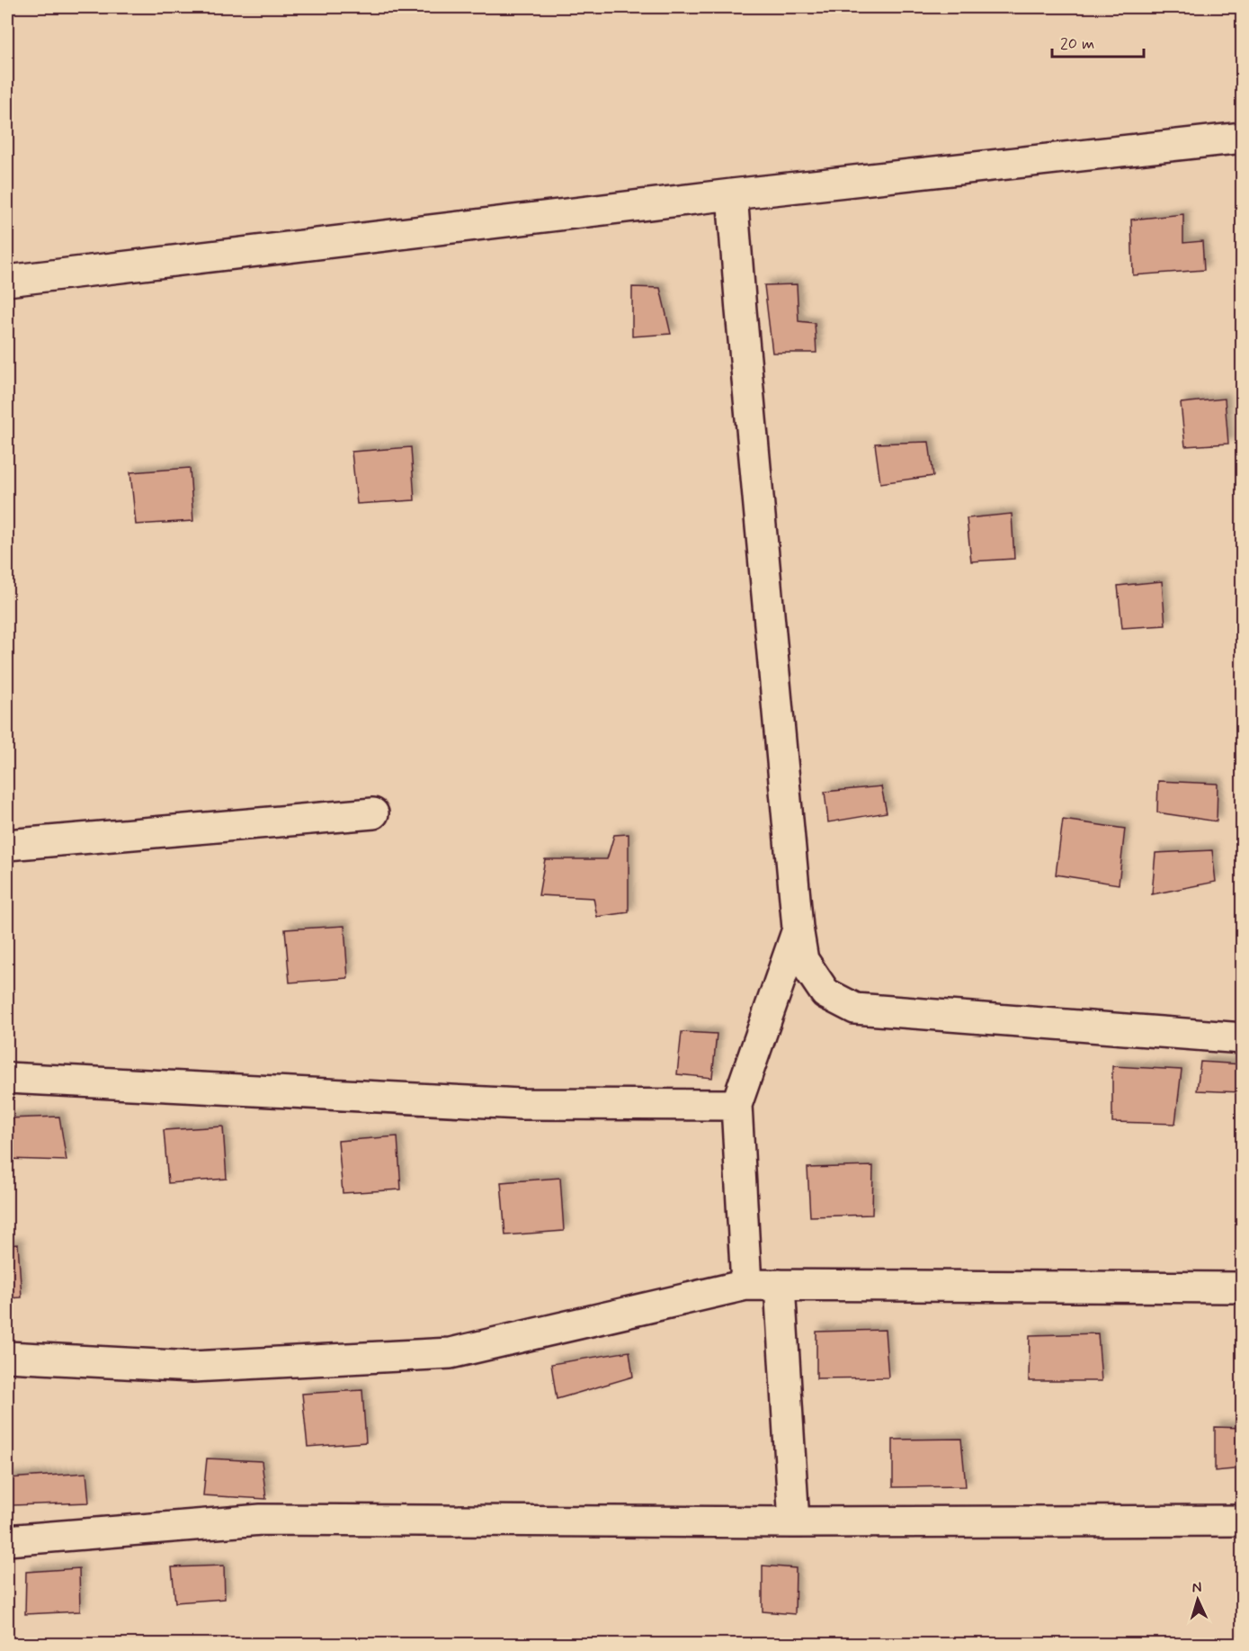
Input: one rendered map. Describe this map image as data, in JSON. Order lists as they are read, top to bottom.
{
  "scale_bar": "20 m",
  "north": "top"
}
